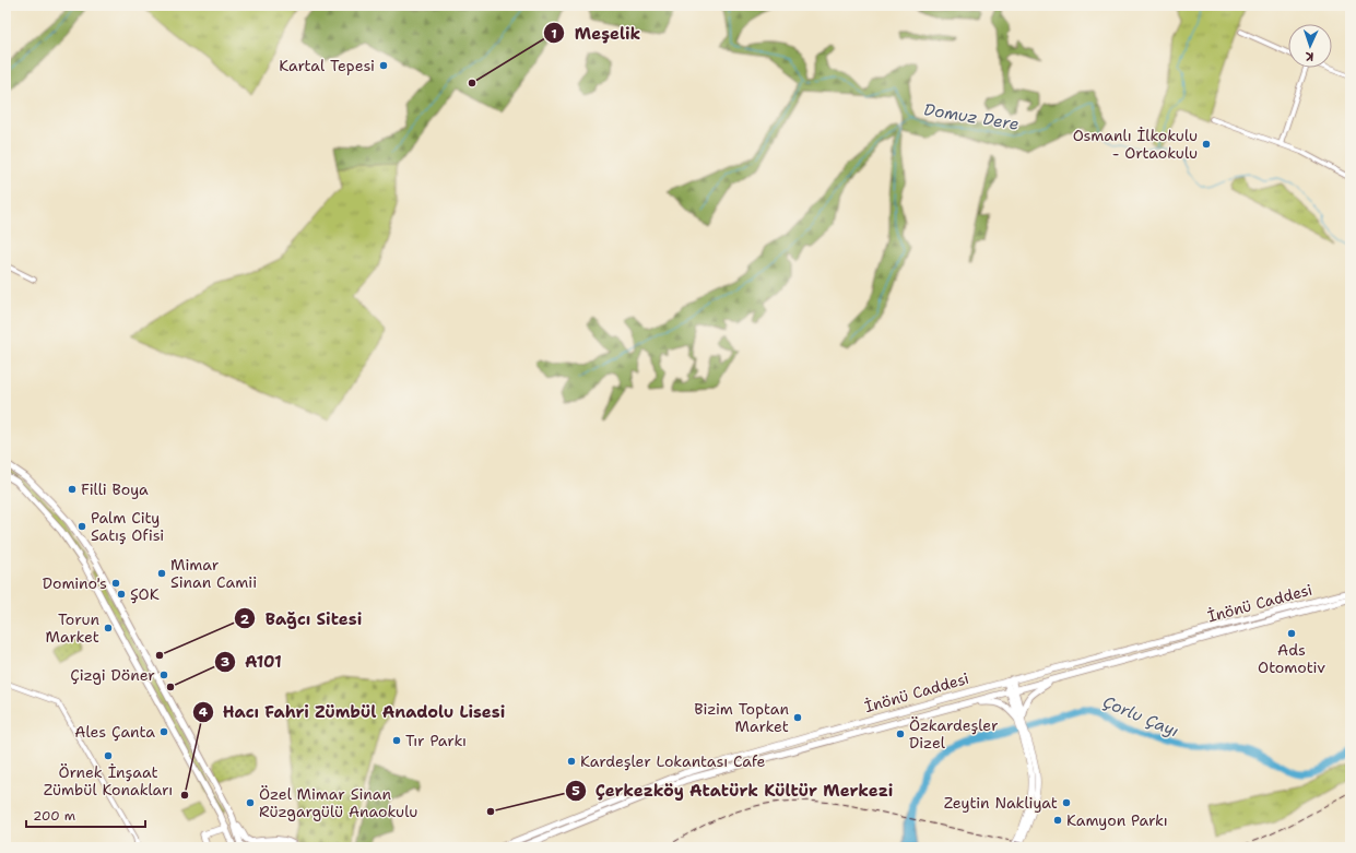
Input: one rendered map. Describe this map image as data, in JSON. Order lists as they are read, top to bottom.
{
  "streets": {
    "main road": ["İnönü Caddesi"]
  },
  "water": ["Domuz Dere", "Çorlu Çayı"],
  "places": [
    "Kartal Tepesi",
    "Meşelik",
    "Osmanlı İlkokulu - Ortaokulu",
    "Filli Boya",
    "Palm City Satış Ofisi",
    "Mimar Sinan Camii",
    "Domino's",
    "ŞOK",
    "Torun Market",
    "Ads Otomotiv",
    "Bağcı Sitesi",
    "Çizgi Döner",
    "A101",
    "Bizim Toptan Market",
    "Ales Çanta",
    "Özkardeşler Dizel",
    "Tır Parkı",
    "Örnek İnşaat Zümbül Konakları",
    "Kardeşler Lokantası Cafe",
    "Hacı Fahri Zümbül Anadolu Lisesi",
    "Özel Mimar Sinan Rüzgargülü Anaokulu",
    "Zeytin Nakliyat",
    "Çerkezköy Atatürk Kültür Merkezi",
    "Kamyon Parkı"
  ],
  "scale_bar": "200 m",
  "north": "bottom"
}
